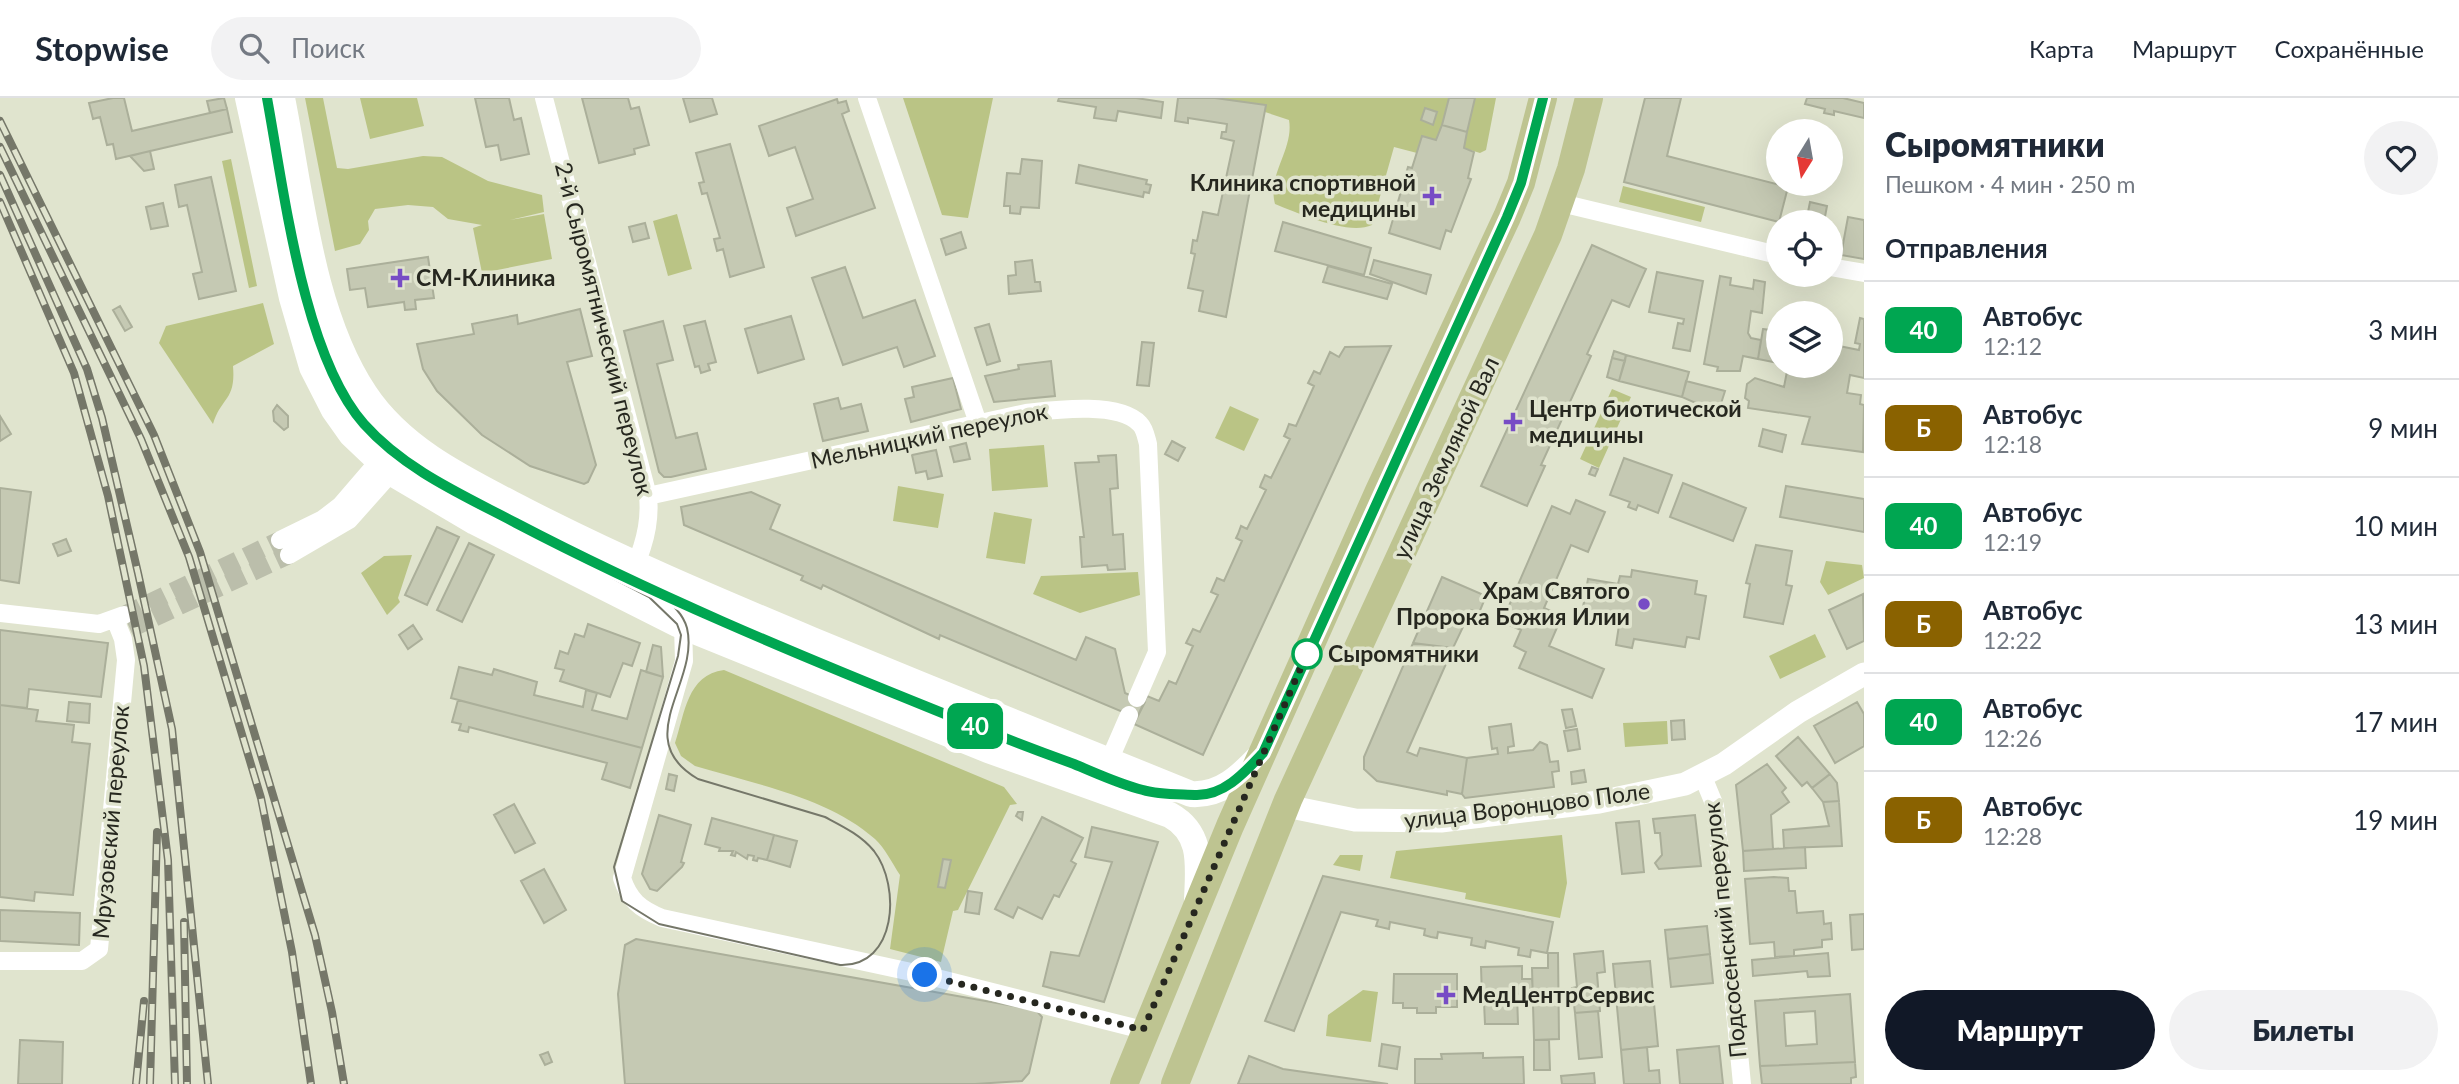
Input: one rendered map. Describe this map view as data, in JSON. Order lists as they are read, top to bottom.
{
  "streets": {
    "main road": ["улица Земляной Вал"],
    "street": [
      "2-й Сыромятнический переулок",
      "Мельницкий переулок",
      "улица Воронцово Поле",
      "Мрузовский переулок",
      "Подсосенский переулок"
    ]
  },
  "crossings": [
    ["2-й Сыромятнический переулок", "Мельницкий переулок"],
    ["улица Земляной Вал", "улица Воронцово Поле"],
    ["улица Воронцово Поле", "Подсосенский переулок"]
  ],
  "places": {
    "health": [
      "Клиника спортивной медицины",
      "СМ-Клиника",
      "Центр биотической медицины",
      "МедЦентрСервис"
    ],
    "other": ["Храм Святого Пророка Божия Илии", "Сыромятники"]
  },
  "lines": ["bus line 40"],
  "north": "bottom",
  "page": {
    "header": "Stopwise",
    "search": "Поиск",
    "nav": ["Карта", "Маршрут", "Сохранённые"],
    "on_map": "40",
    "heading": [
      ["Сыромятники", "Пешком · 4 мин · 250 m"],
      "Отправления"
    ],
    "list": [
      {
        "mark": "40",
        "name": "Автобус",
        "note": "12:12",
        "value": "3 мин"
      },
      {
        "mark": "Б",
        "name": "Автобус",
        "note": "12:18",
        "value": "9 мин"
      },
      {
        "mark": "40",
        "name": "Автобус",
        "note": "12:19",
        "value": "10 мин"
      },
      {
        "mark": "Б",
        "name": "Автобус",
        "note": "12:22",
        "value": "13 мин"
      },
      {
        "mark": "40",
        "name": "Автобус",
        "note": "12:26",
        "value": "17 мин"
      },
      {
        "mark": "Б",
        "name": "Автобус",
        "note": "12:28",
        "value": "19 мин"
      }
    ],
    "buttons": ["Маршрут", "Билеты"]
  }
}
